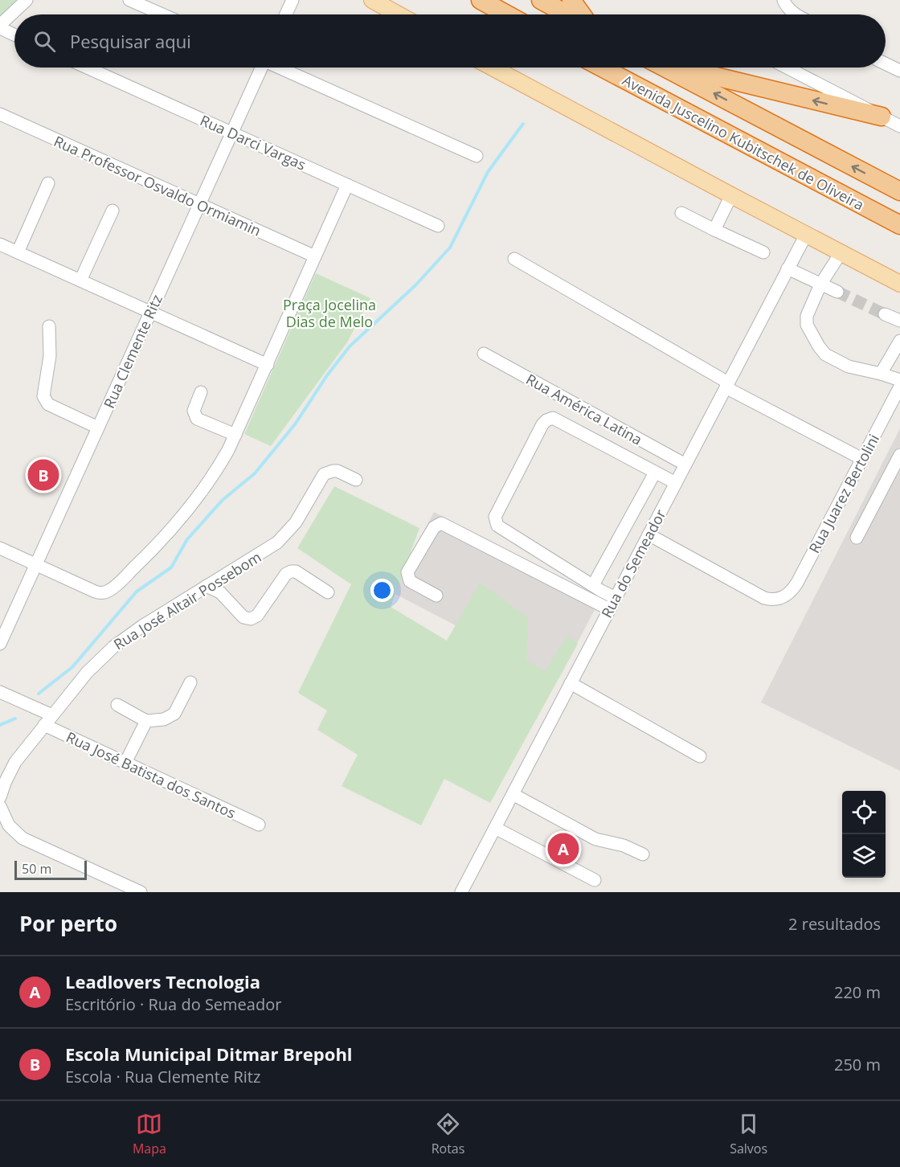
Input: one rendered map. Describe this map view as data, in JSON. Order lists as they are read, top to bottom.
{
  "streets": {
    "highway": ["Avenida Juscelino Kubitschek de Oliveira"],
    "street": [
      "Rua Darci Vargas",
      "Rua Professor Osvaldo Ormiamin",
      "Rua Clemente Ritz",
      "Rua América Latina",
      "Rua Juarez Bertolini",
      "Rua do Semeador",
      "Rua José Altair Possebom",
      "Rua José Batista dos Santos"
    ]
  },
  "crossings": [
    ["Rua Darci Vargas", "Rua Clemente Ritz"],
    ["Rua Professor Osvaldo Ormiamin", "Rua Clemente Ritz"],
    ["Rua América Latina", "Rua do Semeador"],
    ["Rua Juarez Bertolini", "Rua do Semeador"],
    ["Rua José Altair Possebom", "Rua José Batista dos Santos"]
  ],
  "parks": ["Praça Jocelina Dias de Melo"],
  "scale_bar": "50 m",
  "page": {
    "search": "Pesquisar aqui",
    "pins": ["B", "A"],
    "scale": "50 m",
    "heading": ["Por perto", "2 resultados"],
    "list": [
      {
        "mark": "A",
        "name": "Leadlovers Tecnologia",
        "note": "Escritório · Rua do Semeador",
        "value": "220 m"
      },
      {
        "mark": "B",
        "name": "Escola Municipal Ditmar Brepohl",
        "note": "Escola · Rua Clemente Ritz",
        "value": "250 m"
      }
    ],
    "nav": ["Mapa", "Rotas", "Salvos"]
  }
}
